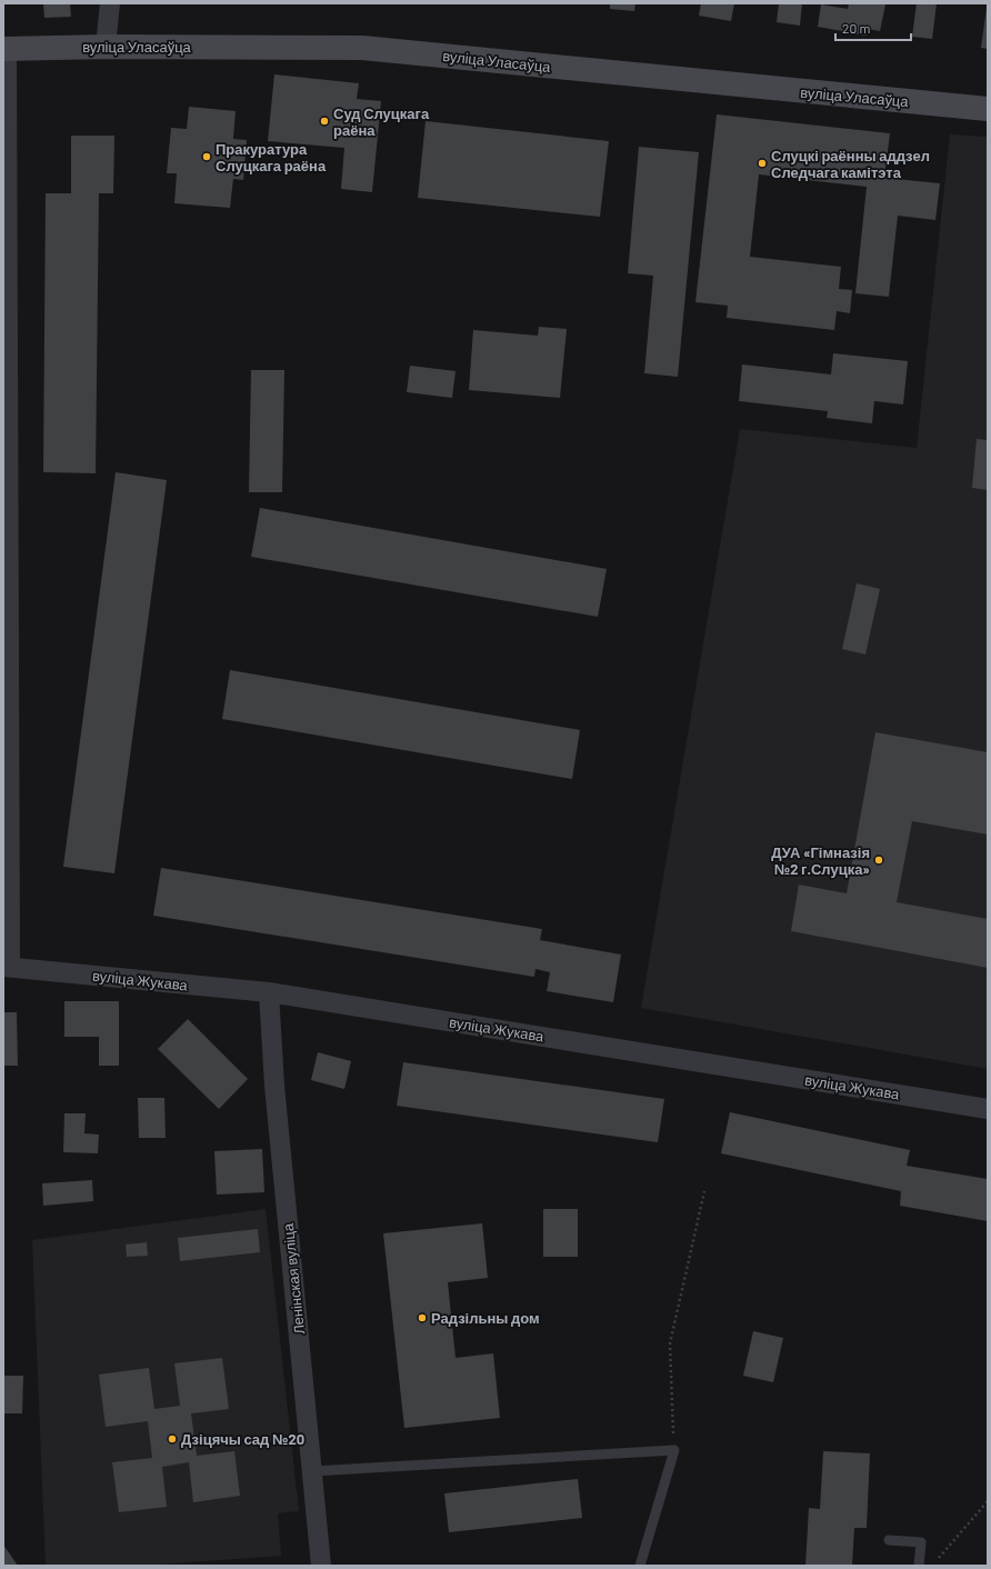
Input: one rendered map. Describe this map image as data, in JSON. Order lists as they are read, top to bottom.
{
  "streets": {
    "main road": ["вуліца Уласаўца"],
    "street": ["вуліца Жукава", "Ленінская вуліца"]
  },
  "crossings": [
    ["вуліца Жукава", "Ленінская вуліца"]
  ],
  "places": [
    "Суд Слуцкага раёна",
    "Пракуратура Слуцкага раёна",
    "Слуцкі раённы аддзел Следчага камітэта",
    "ДУА «Гімназія №2 г.Слуцка»",
    "Радзільны дом",
    "Дзіцячы сад №20"
  ],
  "scale_bar": "20 m"
}
